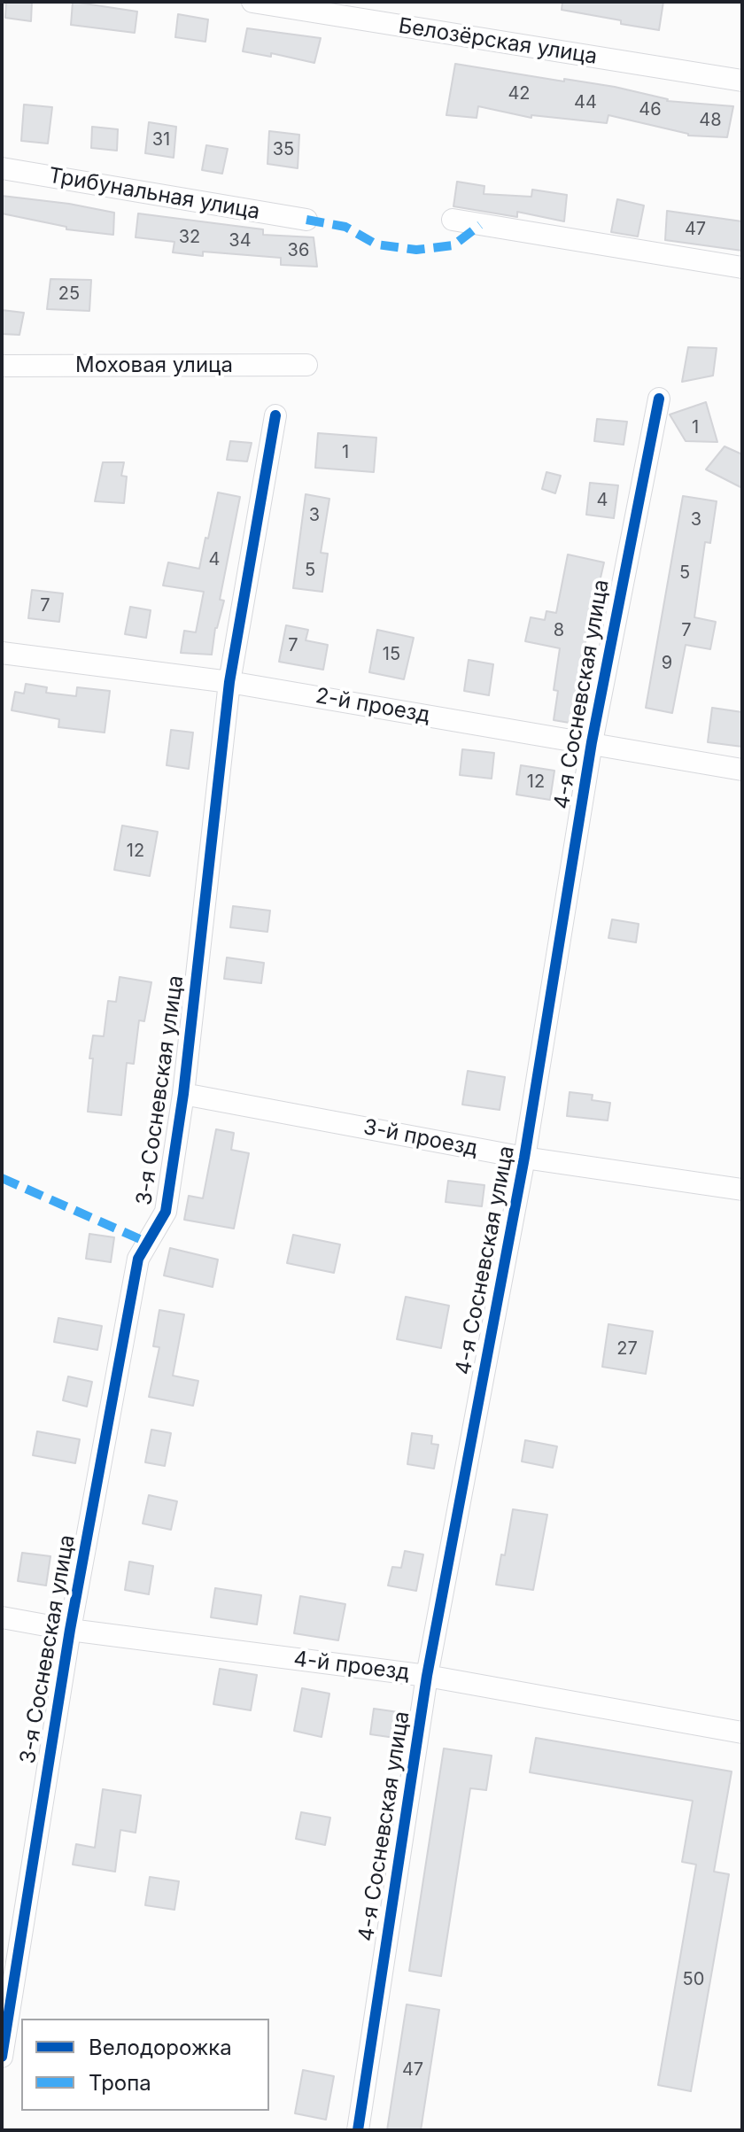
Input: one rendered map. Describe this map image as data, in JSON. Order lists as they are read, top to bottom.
{
  "streets": {
    "street": [
      "Белозёрская улица",
      "Трибунальная улица",
      "Моховая улица",
      "4-я Сосневская улица",
      "2-й проезд",
      "3-я Сосневская улица",
      "3-й проезд",
      "4-й проезд"
    ]
  },
  "crossings": [
    ["4-я Сосневская улица", "2-й проезд"],
    ["4-я Сосневская улица", "3-й проезд"],
    ["4-я Сосневская улица", "4-й проезд"],
    ["2-й проезд", "3-я Сосневская улица"],
    ["3-я Сосневская улица", "3-й проезд"],
    ["3-я Сосневская улица", "4-й проезд"]
  ],
  "house_numbers": [
    "42",
    "44",
    "46",
    "48",
    "31",
    "35",
    "47",
    "32",
    "34",
    "36",
    "25",
    "1",
    "1",
    "4",
    "3",
    "3",
    "4",
    "5",
    "5",
    "7",
    "8",
    "7",
    "7",
    "15",
    "9",
    "12",
    "12",
    "27",
    "50",
    "47"
  ],
  "legend": ["Велодорожка", "Тропа"]
}
